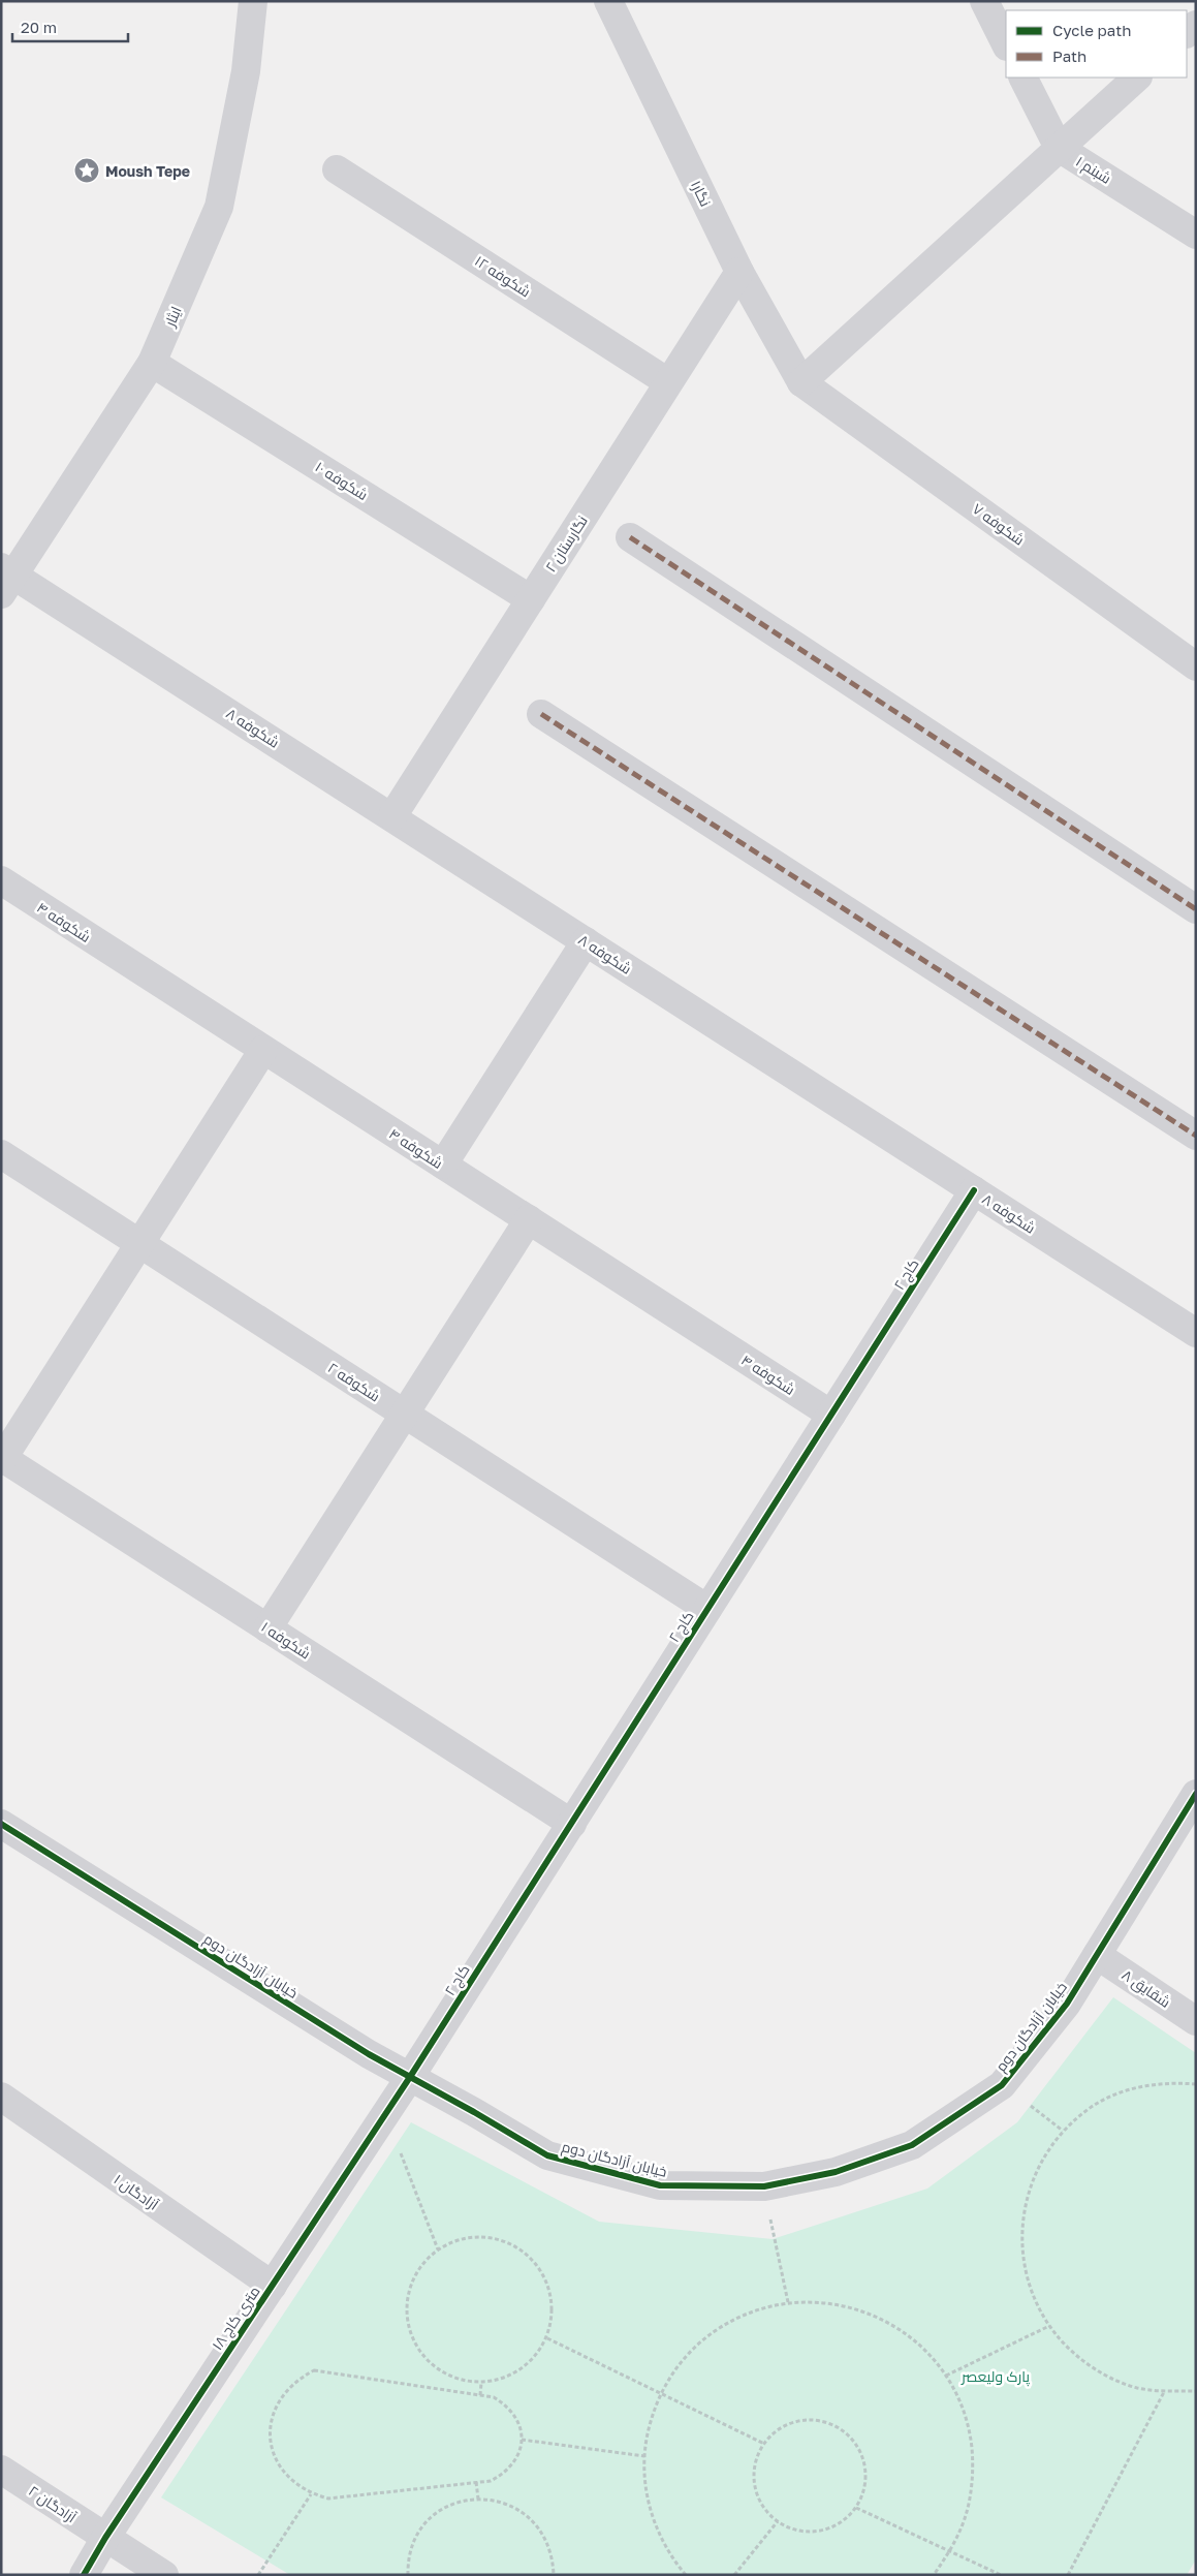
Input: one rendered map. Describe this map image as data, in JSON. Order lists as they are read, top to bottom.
{
  "streets": {
    "street": [
      "شبنم ۱",
      "نگار۱",
      "شکوفه ۱۲",
      "ایثار",
      "شکوفه ۱۰",
      "شکوفه ۷",
      "نگارستان ۲",
      "شکوفه ۸",
      "شکوفه ۴",
      "کاج ۲",
      "شکوفه ۲",
      "شکوفه ۱",
      "خیابان آزادگان دوم",
      "شقایق ۸",
      "آزادگان ۱",
      "۱۸ متری کاج",
      "آزادگان ۲"
    ]
  },
  "crossings": [
    ["نگار۱", "شکوفه ۷"],
    ["نگار۱", "نگارستان ۲"],
    ["شکوفه ۱۲", "نگارستان ۲"],
    ["ایثار", "شکوفه ۱۰"],
    ["ایثار", "شکوفه ۸"],
    ["شکوفه ۱۰", "نگارستان ۲"],
    ["نگارستان ۲", "شکوفه ۸"],
    ["شکوفه ۸", "کاج ۲"],
    ["شکوفه ۴", "کاج ۲"],
    ["کاج ۲", "شکوفه ۲"],
    ["کاج ۲", "شکوفه ۱"],
    ["کاج ۲", "خیابان آزادگان دوم"],
    ["کاج ۲", "۱۸ متری کاج"],
    ["خیابان آزادگان دوم", "شقایق ۸"],
    ["خیابان آزادگان دوم", "۱۸ متری کاج"],
    ["آزادگان ۱", "۱۸ متری کاج"],
    ["۱۸ متری کاج", "آزادگان ۲"]
  ],
  "parks": ["پارک ولیعصر"],
  "places": {
    "place": ["Moush Tepe"]
  },
  "legend": ["Cycle path", "Path"],
  "scale_bar": "20 m"
}
